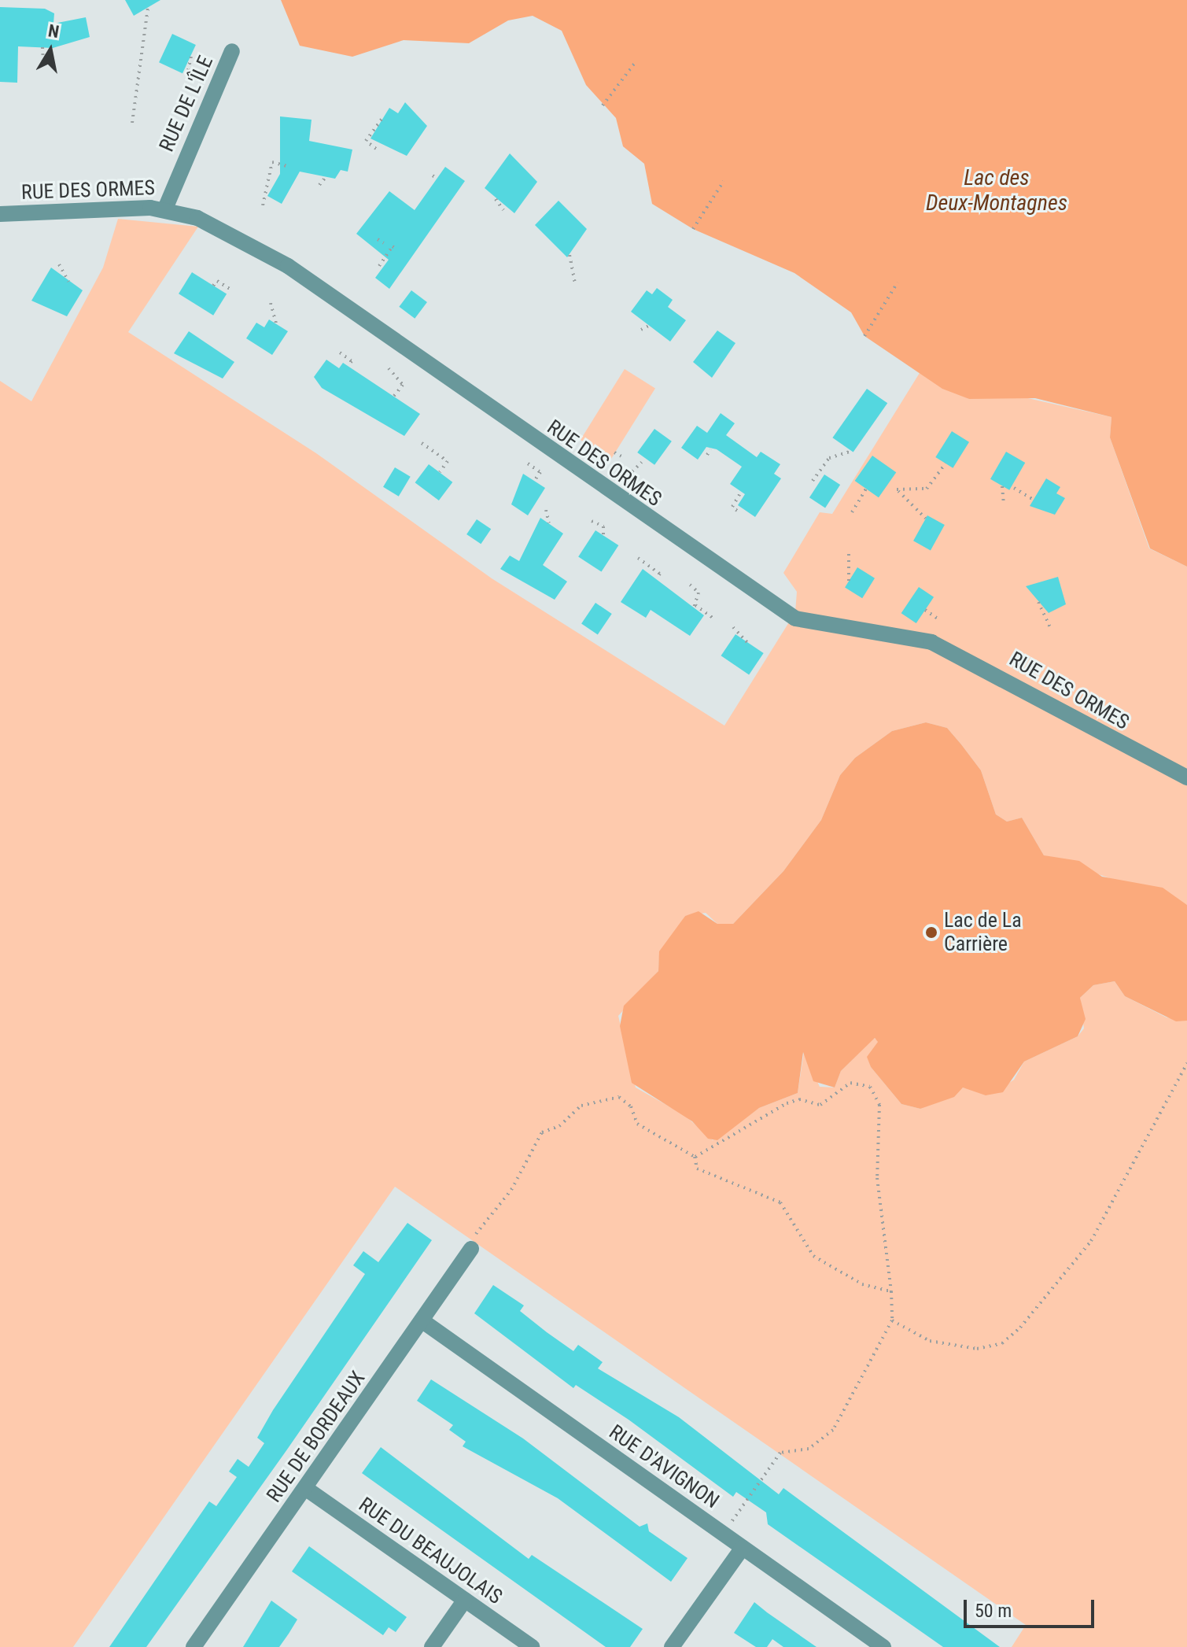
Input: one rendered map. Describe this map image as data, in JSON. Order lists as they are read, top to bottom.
{
  "streets": {
    "street": [
      "RUE DE L'ÎLE",
      "RUE DES ORMES",
      "RUE DE BORDEAUX",
      "RUE D'AVIGNON",
      "RUE DU BEAUJOLAIS"
    ]
  },
  "crossings": [
    ["RUE DE L'ÎLE", "RUE DES ORMES"],
    ["RUE DE BORDEAUX", "RUE D'AVIGNON"],
    ["RUE DE BORDEAUX", "RUE DU BEAUJOLAIS"]
  ],
  "water": ["Lac des Deux-Montagnes"],
  "places": ["Lac de La Carrière"],
  "scale_bar": "50 m",
  "north": "top"
}
